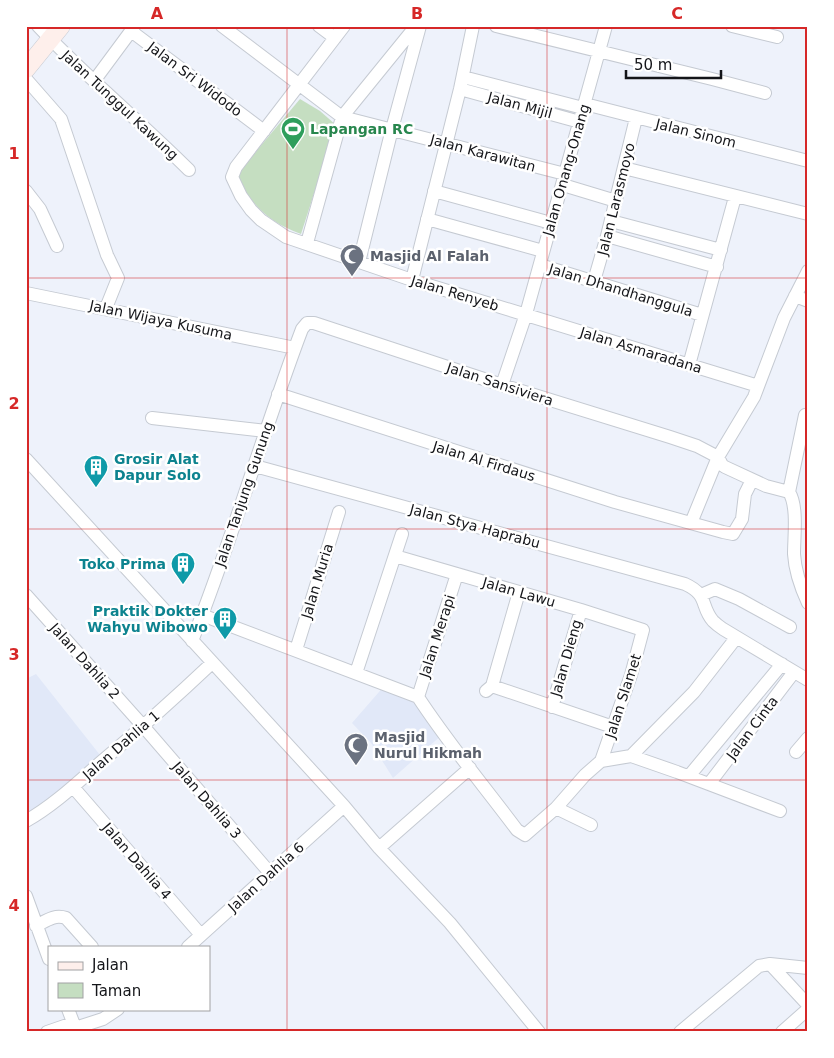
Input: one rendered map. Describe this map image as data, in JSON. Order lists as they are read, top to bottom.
{
  "streets": {
    "street": [
      "Jalan Sri Widodo",
      "Jalan Tunggul Kawung",
      "Jalan Mijil",
      "Jalan Sinom",
      "Jalan Karawitan",
      "Jalan Onang-Onang",
      "Jalan Larasmoyo",
      "Jalan Dhandhanggula",
      "Jalan Renyeb",
      "Jalan Wijaya Kusuma",
      "Jalan Asmaradana",
      "Jalan Sansiviera",
      "Jalan Al Firdaus",
      "Jalan Tanjung Gunung",
      "Jalan Stya Haprabu",
      "Jalan Muria",
      "Jalan Lawu",
      "Jalan Merapi",
      "Jalan Dieng",
      "Jalan Dahlia 2",
      "Jalan Slamet",
      "Jalan Cinta",
      "Jalan Dahlia 1",
      "Jalan Dahlia 3",
      "Jalan Dahlia 4",
      "Jalan Dahlia 6"
    ]
  },
  "crossings": [
    ["Jalan Sri Widodo", "Jalan Renyeb"],
    ["Jalan Mijil", "Jalan Sinom"],
    ["Jalan Mijil", "Jalan Onang-Onang"],
    ["Jalan Sinom", "Jalan Onang-Onang"],
    ["Jalan Sinom", "Jalan Larasmoyo"],
    ["Jalan Karawitan", "Jalan Onang-Onang"],
    ["Jalan Karawitan", "Jalan Larasmoyo"],
    ["Jalan Karawitan", "Jalan Renyeb"],
    ["Jalan Onang-Onang", "Jalan Dhandhanggula"],
    ["Jalan Onang-Onang", "Jalan Renyeb"],
    ["Jalan Onang-Onang", "Jalan Asmaradana"],
    ["Jalan Onang-Onang", "Jalan Sansiviera"],
    ["Jalan Larasmoyo", "Jalan Dhandhanggula"],
    ["Jalan Renyeb", "Jalan Asmaradana"],
    ["Jalan Wijaya Kusuma", "Jalan Sansiviera"],
    ["Jalan Wijaya Kusuma", "Jalan Tanjung Gunung"],
    ["Jalan Sansiviera", "Jalan Al Firdaus"],
    ["Jalan Sansiviera", "Jalan Tanjung Gunung"],
    ["Jalan Al Firdaus", "Jalan Tanjung Gunung"],
    ["Jalan Tanjung Gunung", "Jalan Stya Haprabu"],
    ["Jalan Lawu", "Jalan Merapi"],
    ["Jalan Lawu", "Jalan Dieng"],
    ["Jalan Lawu", "Jalan Slamet"],
    ["Jalan Dahlia 2", "Jalan Dahlia 1"],
    ["Jalan Dahlia 2", "Jalan Dahlia 3"],
    ["Jalan Dahlia 1", "Jalan Dahlia 3"],
    ["Jalan Dahlia 1", "Jalan Dahlia 4"],
    ["Jalan Dahlia 3", "Jalan Dahlia 6"],
    ["Jalan Dahlia 4", "Jalan Dahlia 6"]
  ],
  "places": {
    "sports": ["Lapangan RC"],
    "mosque": ["Masjid Al Falah", "Masjid Nurul Hikmah"],
    "building": ["Grosir Alat Dapur Solo", "Toko Prima", "Praktik Dokter Wahyu Wibowo"]
  },
  "legend": ["Jalan", "Taman"],
  "scale_bar": "50 m",
  "grid": {
    "columns": ["A", "B", "C"],
    "rows": [
      "1",
      "2",
      "3",
      "4"
    ]
  }
}
